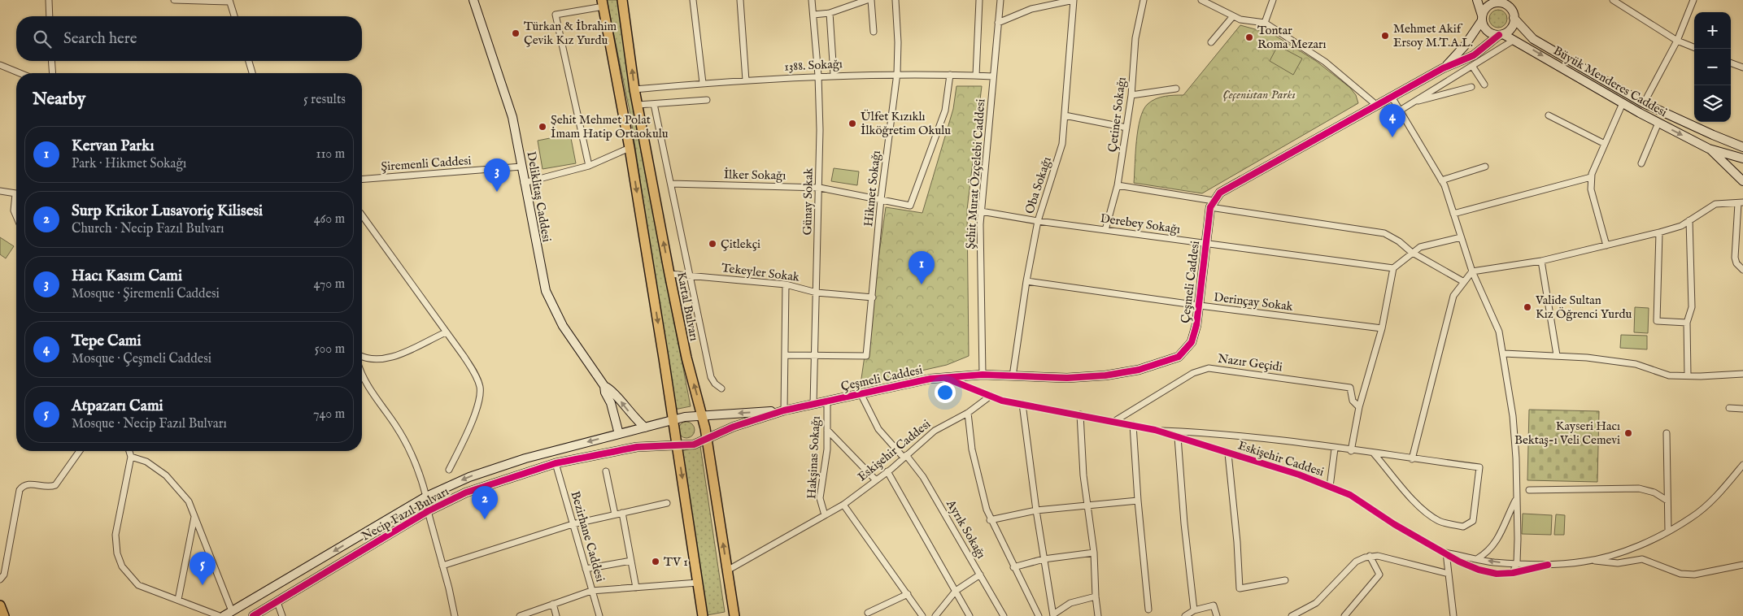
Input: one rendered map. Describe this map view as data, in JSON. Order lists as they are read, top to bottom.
{
  "streets": {
    "main road": ["Kartal Bulvarı"],
    "street": [
      "1388. Sokağı",
      "Büyük Menderes Caddesi",
      "Çetiner Sokağı",
      "Şiremenli Caddesi",
      "Şehit Murat Özçelebi Caddesi",
      "İlker Sokağı",
      "Oba Sokağı",
      "Hikmet Sokağı",
      "Deliklitaş Caddesi",
      "Günay Sokak",
      "Derebey Sokağı",
      "Tekeyler Sokak",
      "Çeşmeli Caddesi",
      "Derinçay Sokak",
      "Nazır Geçidi",
      "Eskişehir Caddesi",
      "Hakşinas Sokağı",
      "Necip Fazıl Bulvarı",
      "Ayrık Sokağı",
      "Bezirhane Caddesi"
    ]
  },
  "crossings": [
    ["1388. Sokağı", "Şehit Murat Özçelebi Caddesi"],
    ["1388. Sokağı", "İlker Sokağı"],
    ["1388. Sokağı", "Hikmet Sokağı"],
    ["1388. Sokağı", "Günay Sokak"],
    ["1388. Sokağı", "Kartal Bulvarı"],
    ["Çetiner Sokağı", "Derebey Sokağı"],
    ["Şiremenli Caddesi", "Deliklitaş Caddesi"],
    ["Şehit Murat Özçelebi Caddesi", "Derebey Sokağı"],
    ["Şehit Murat Özçelebi Caddesi", "Çeşmeli Caddesi"],
    ["İlker Sokağı", "Hikmet Sokağı"],
    ["İlker Sokağı", "Günay Sokak"],
    ["Oba Sokağı", "Derebey Sokağı"],
    ["Oba Sokağı", "Çeşmeli Caddesi"],
    ["Oba Sokağı", "Derinçay Sokak"],
    ["Hikmet Sokağı", "Günay Sokak"],
    ["Hikmet Sokağı", "Tekeyler Sokak"],
    ["Deliklitaş Caddesi", "Necip Fazıl Bulvarı"],
    ["Günay Sokak", "Tekeyler Sokak"],
    ["Günay Sokak", "Çeşmeli Caddesi"],
    ["Derebey Sokağı", "Çeşmeli Caddesi"],
    ["Tekeyler Sokak", "Kartal Bulvarı"],
    ["Çeşmeli Caddesi", "Derinçay Sokak"],
    ["Çeşmeli Caddesi", "Kartal Bulvarı"],
    ["Çeşmeli Caddesi", "Hakşinas Sokağı"],
    ["Çeşmeli Caddesi", "Necip Fazıl Bulvarı"],
    ["Çeşmeli Caddesi", "Ayrık Sokağı"],
    ["Kartal Bulvarı", "Eskişehir Caddesi"],
    ["Nazır Geçidi", "Eskişehir Caddesi"],
    ["Eskişehir Caddesi", "Hakşinas Sokağı"],
    ["Eskişehir Caddesi", "Ayrık Sokağı"],
    ["Necip Fazıl Bulvarı", "Bezirhane Caddesi"]
  ],
  "parks": ["Çeçenistan Parkı"],
  "places": [
    "Türkan & İbrahim Çevik Kız Yurdu",
    "Mehmet Akif Ersoy M.T.A.L.",
    "Tontar Roma Mezarı",
    "Ülfet Kızıklı İlköğretim Okulu",
    "Şehit Mehmet Polat İmam Hatip Ortaokulu",
    "Çitlekçi",
    "Valide Sultan Kız Öğrenci Yurdu",
    "Kayseri Hacı Bektaş-ı Veli Cemevi",
    "TV 1"
  ],
  "page": {
    "map_buttons": ["+", "−"],
    "search": "Search here",
    "heading": ["Nearby", "5 results"],
    "pins": [
      "4",
      "3",
      "1",
      "2",
      "5"
    ],
    "list": [
      {
        "mark": "1",
        "name": "Kervan Parkı",
        "note": "Park · Hikmet Sokağı",
        "value": "110 m"
      },
      {
        "mark": "2",
        "name": "Surp Krikor Lusavoriç Kilisesi",
        "note": "Church · Necip Fazıl Bulvarı",
        "value": "460 m"
      },
      {
        "mark": "3",
        "name": "Hacı Kasım Cami",
        "note": "Mosque · Şiremenli Caddesi",
        "value": "470 m"
      },
      {
        "mark": "4",
        "name": "Tepe Cami",
        "note": "Mosque · Çeşmeli Caddesi",
        "value": "500 m"
      },
      {
        "mark": "5",
        "name": "Atpazarı Cami",
        "note": "Mosque · Necip Fazıl Bulvarı",
        "value": "740 m"
      }
    ]
  }
}
